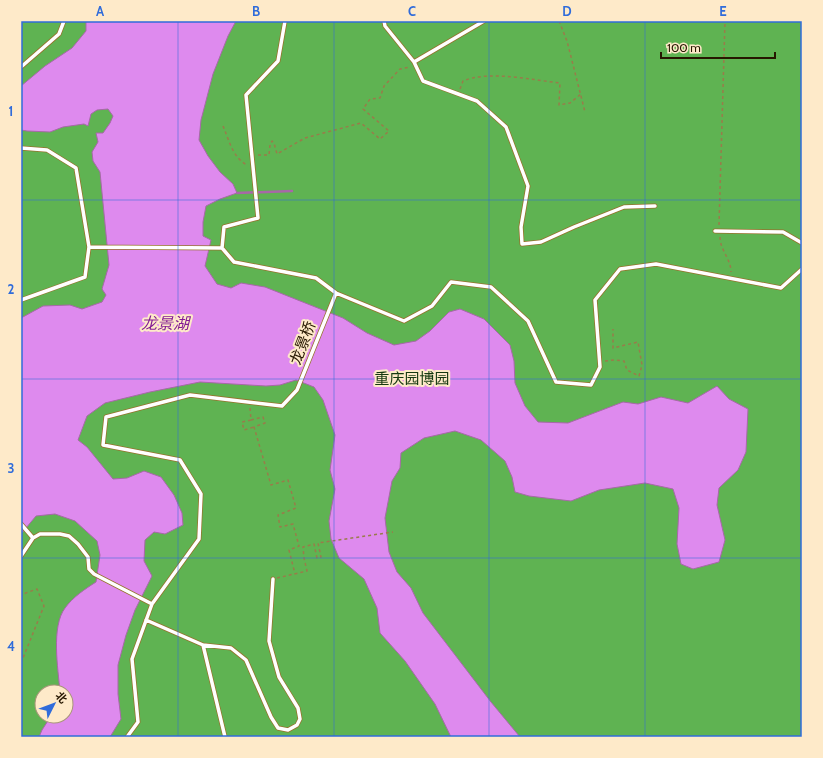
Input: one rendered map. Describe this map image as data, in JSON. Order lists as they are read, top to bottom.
{
  "streets": {
    "lane": ["龙景桥"]
  },
  "water": ["龙景湖"],
  "parks": ["重庆园博园"],
  "scale_bar": "100 m",
  "north": "top right",
  "grid": {
    "columns": [
      "A",
      "B",
      "C",
      "D",
      "E"
    ],
    "rows": [
      "1",
      "2",
      "3",
      "4"
    ]
  }
}
